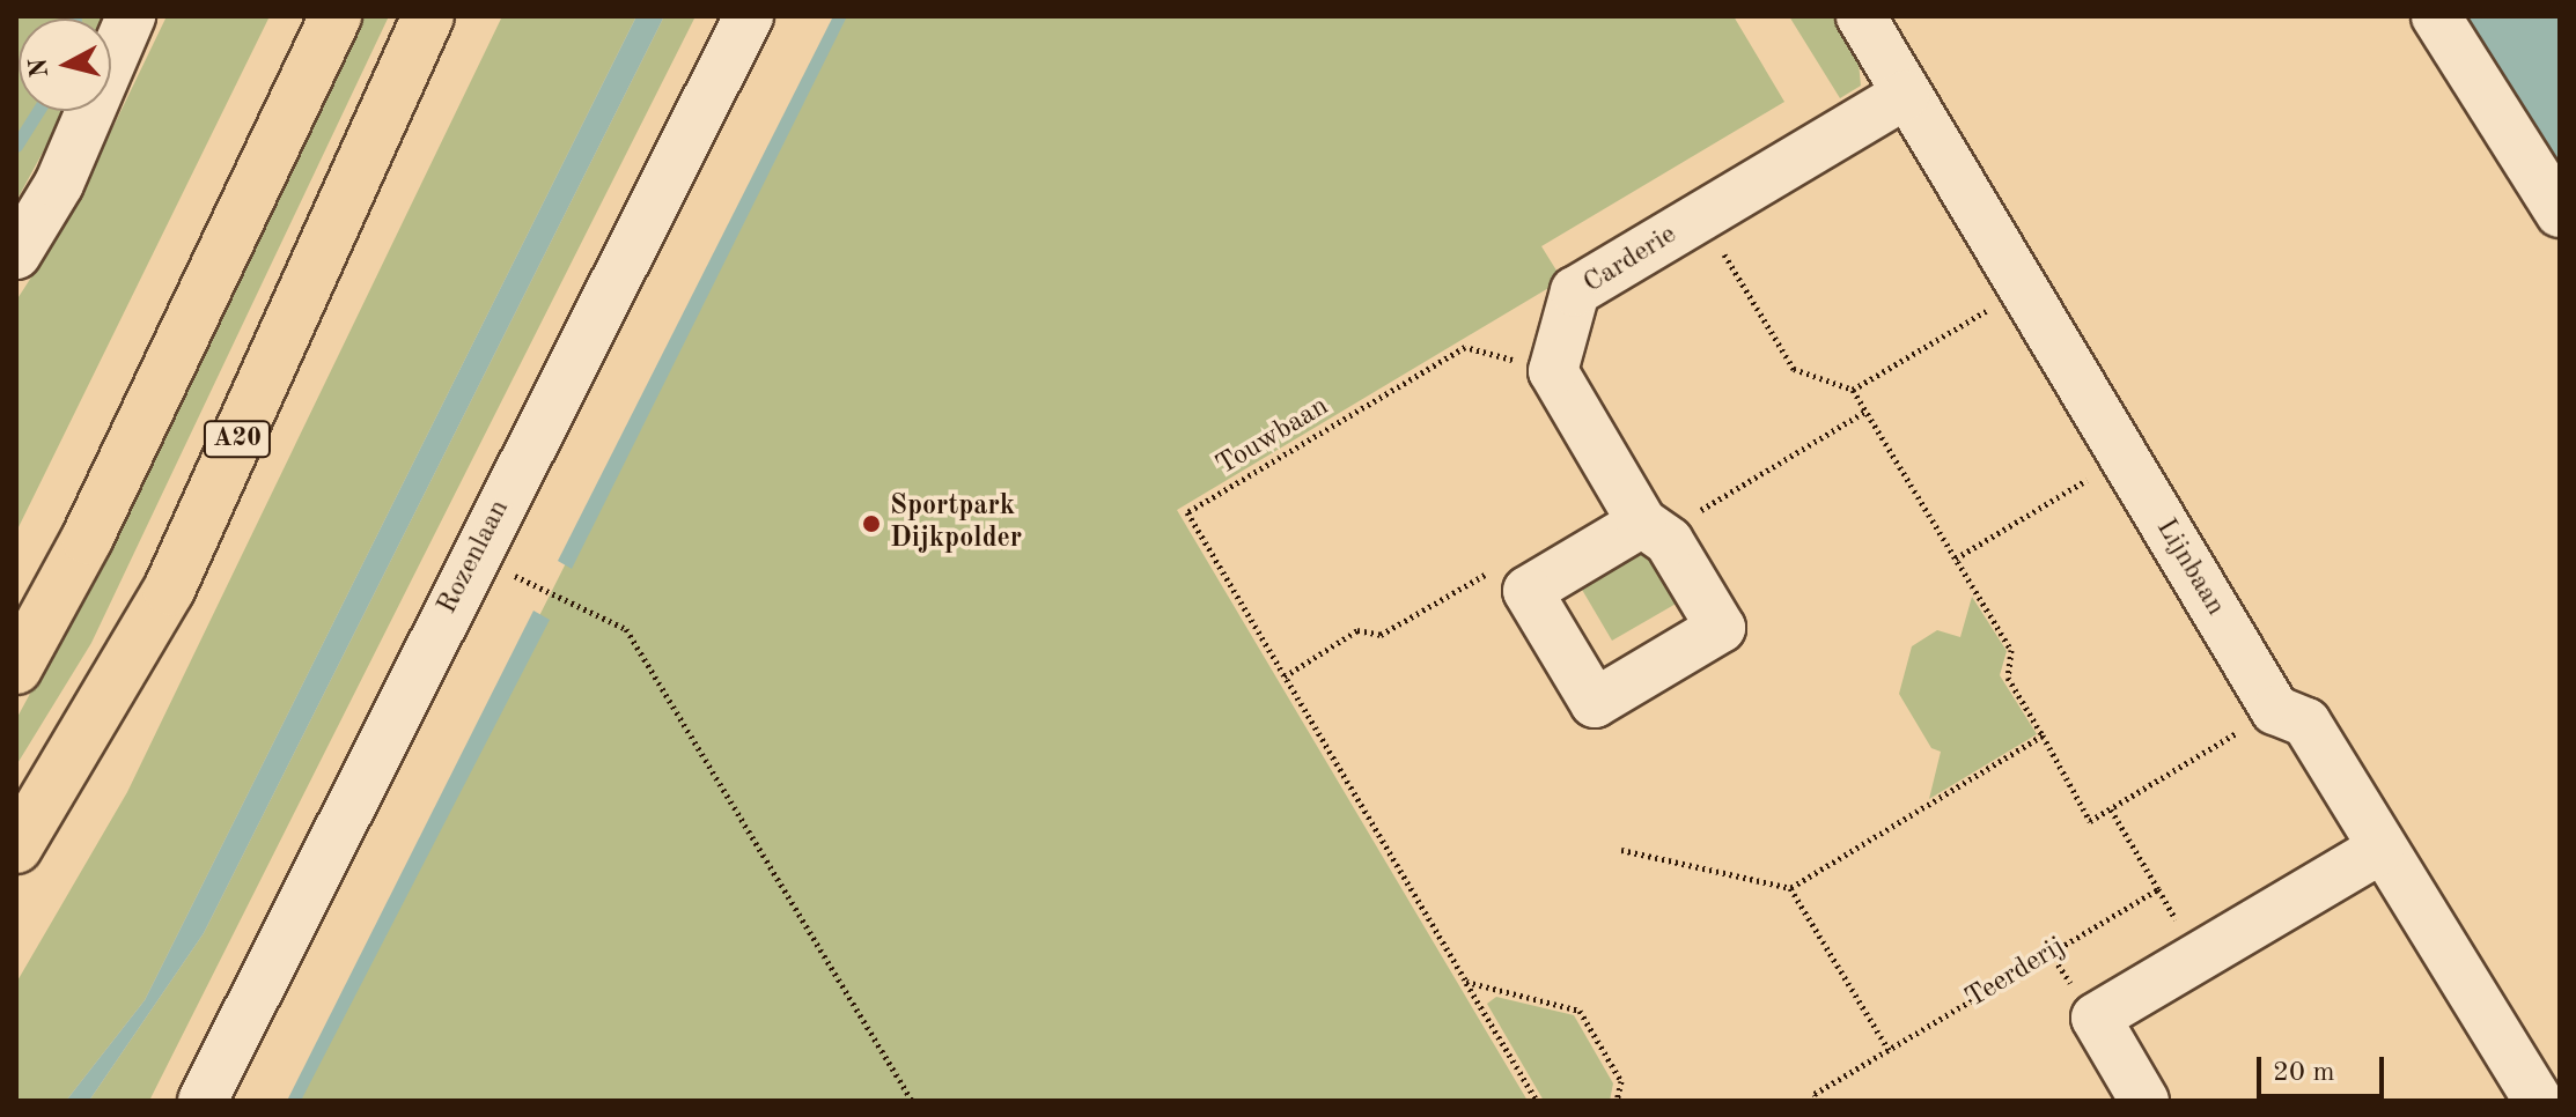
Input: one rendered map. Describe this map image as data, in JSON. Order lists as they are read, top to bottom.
{
  "streets": {
    "highway": ["A20"],
    "street": ["Carderie", "Rozenlaan", "Lijnbaan"],
    "path": ["Touwbaan", "Teerderij"]
  },
  "crossings": [
    ["Carderie", "Touwbaan"],
    ["Carderie", "Lijnbaan"]
  ],
  "places": ["Sportpark Dijkpolder"],
  "scale_bar": "20 m",
  "north": "left"
}
